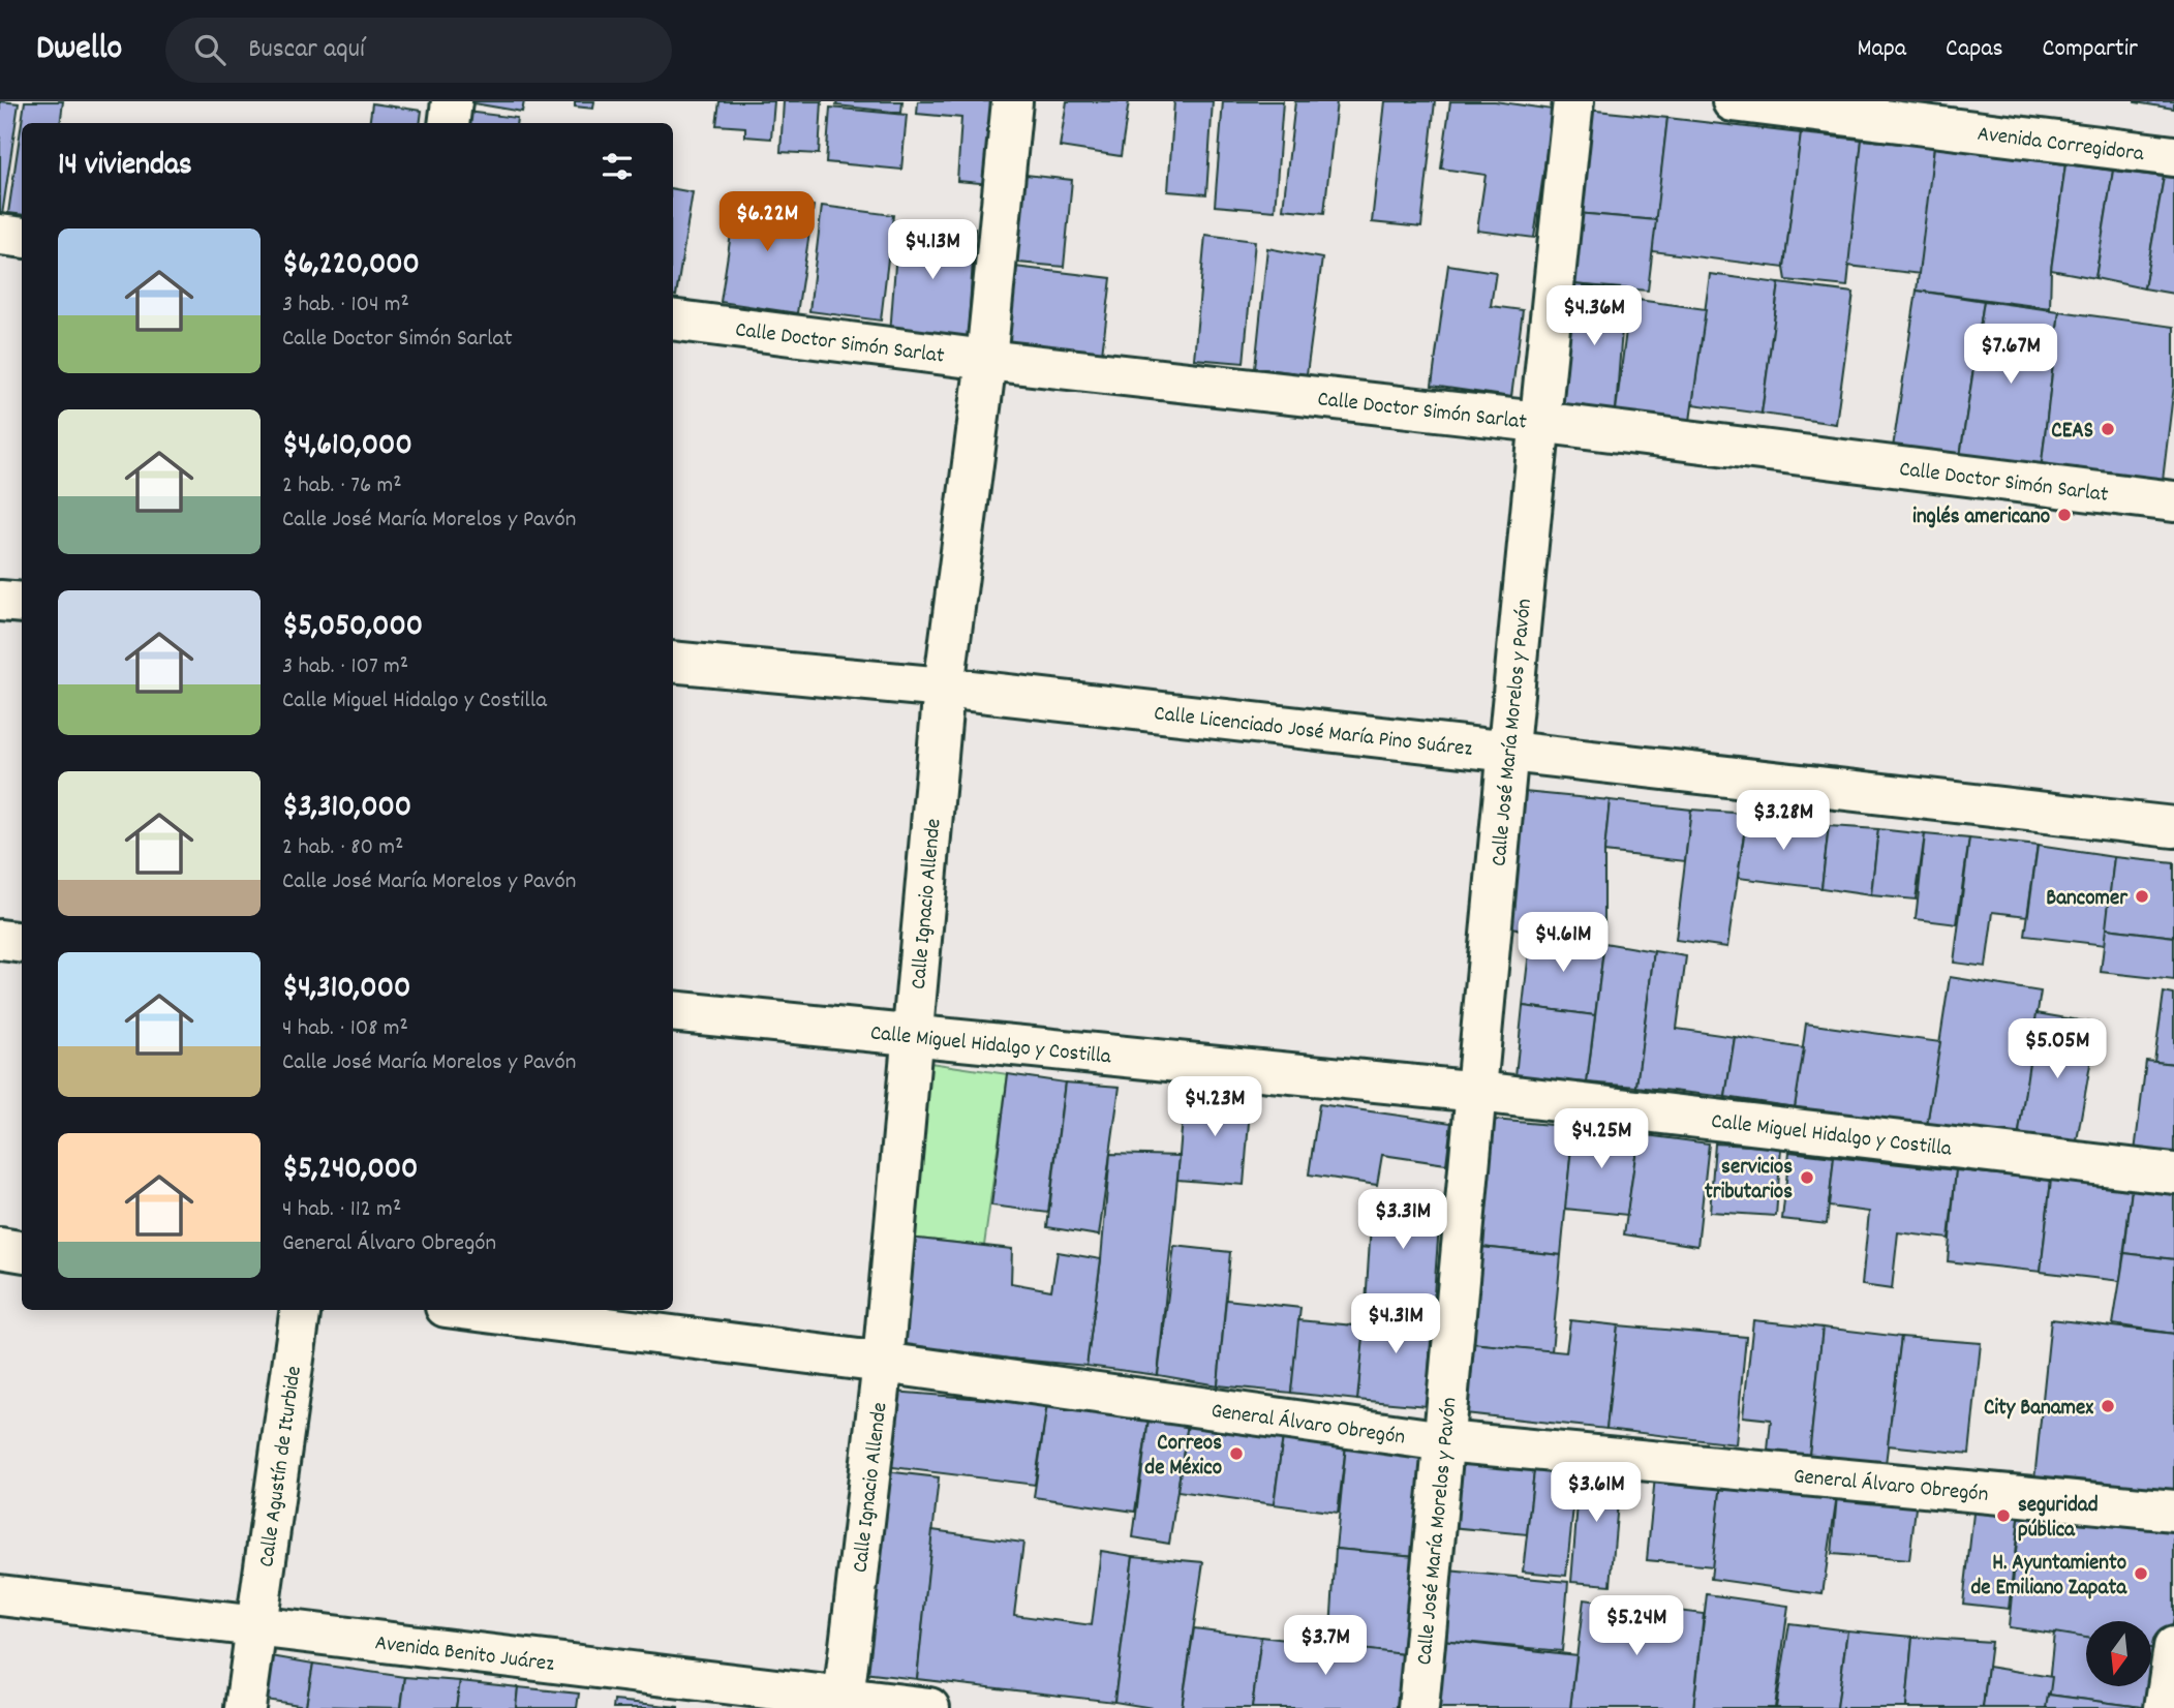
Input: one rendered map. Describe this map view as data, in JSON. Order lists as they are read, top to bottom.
{
  "streets": {
    "street": [
      "Avenida Corregidora",
      "Calle Doctor Simón Sarlat",
      "Calle Licenciado José María Pino Suárez",
      "Calle José María Morelos y Pavón",
      "Calle Ignacio Allende",
      "Calle Miguel Hidalgo y Costilla",
      "General Álvaro Obregón",
      "Calle Agustín de Iturbide",
      "Avenida Benito Juárez"
    ]
  },
  "crossings": [
    ["Calle Doctor Simón Sarlat", "Calle José María Morelos y Pavón"],
    ["Calle Doctor Simón Sarlat", "Calle Ignacio Allende"],
    ["Calle Licenciado José María Pino Suárez", "Calle José María Morelos y Pavón"],
    ["Calle Licenciado José María Pino Suárez", "Calle Ignacio Allende"],
    ["Calle José María Morelos y Pavón", "Calle Miguel Hidalgo y Costilla"],
    ["Calle José María Morelos y Pavón", "General Álvaro Obregón"],
    ["Calle Ignacio Allende", "Calle Miguel Hidalgo y Costilla"],
    ["Calle Ignacio Allende", "General Álvaro Obregón"],
    ["Calle Ignacio Allende", "Avenida Benito Juárez"],
    ["Calle Agustín de Iturbide", "Avenida Benito Juárez"]
  ],
  "places": [
    "CEAS",
    "inglés americano",
    "Bancomer",
    "servicios tributarios",
    "City Banamex",
    "Correos de México",
    "seguridad pública",
    "H. Ayuntamiento de Emiliano Zapata"
  ],
  "north": "bottom",
  "page": {
    "header": "Dwello",
    "search": "Buscar aquí",
    "nav": ["Mapa", "Capas", "Compartir"],
    "heading": "14 viviendas",
    "price": [
      "$6.22M",
      "$4.13M",
      "$4.36M",
      "$7.67M",
      "$3.28M",
      "$4.61M",
      "$5.05M",
      "$4.23M",
      "$4.25M",
      "$3.31M",
      "$4.31M",
      "$3.61M",
      "$5.24M",
      "$3.7M"
    ],
    "list": [
      {
        "name": "$6,220,000",
        "note": "3 hab. · 104 m² · Calle Doctor Simón Sarlat"
      },
      {
        "name": "$4,610,000",
        "note": "2 hab. · 76 m² · Calle José María Morelos y Pavón"
      },
      {
        "name": "$5,050,000",
        "note": "3 hab. · 107 m² · Calle Miguel Hidalgo y Costilla"
      },
      {
        "name": "$3,310,000",
        "note": "2 hab. · 80 m² · Calle José María Morelos y Pavón"
      },
      {
        "name": "$4,310,000",
        "note": "4 hab. · 108 m² · Calle José María Morelos y Pavón"
      },
      {
        "name": "$5,240,000",
        "note": "4 hab. · 112 m² · General Álvaro Obregón"
      }
    ]
  }
}
